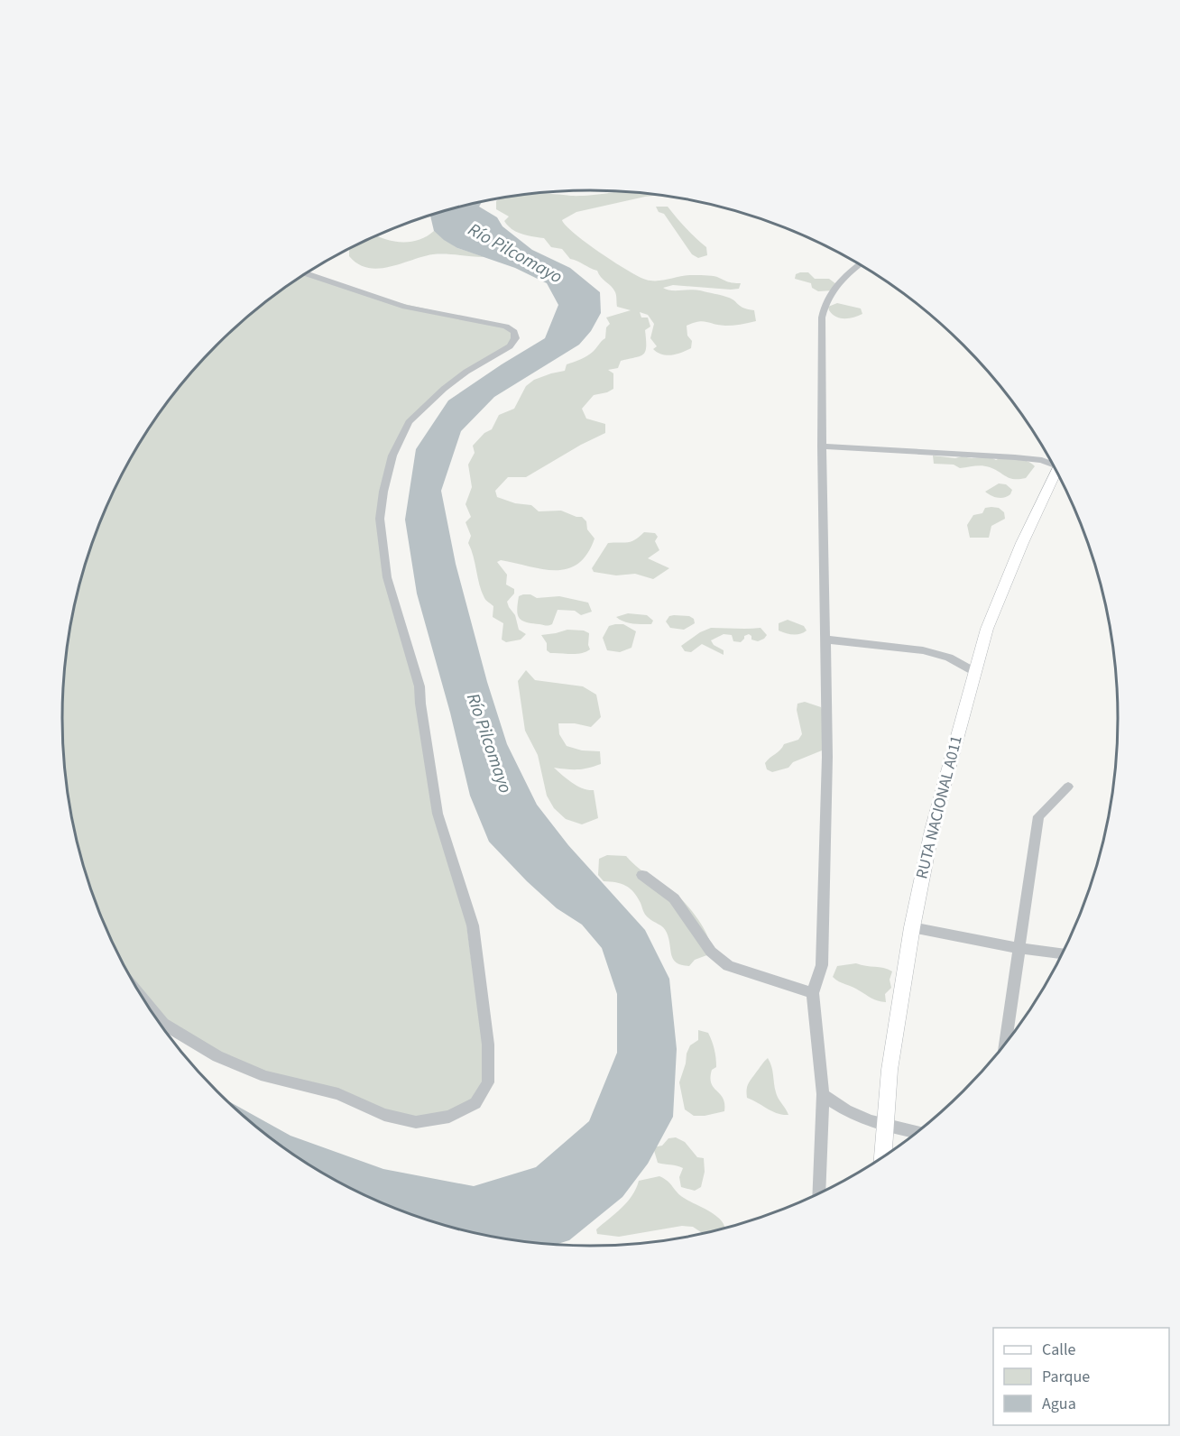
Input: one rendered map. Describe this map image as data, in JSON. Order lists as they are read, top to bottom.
{
  "streets": {
    "main road": ["RUTA NACIONAL A011"]
  },
  "water": ["Río Pilcomayo"],
  "legend": ["Calle", "Parque", "Agua"]
}
